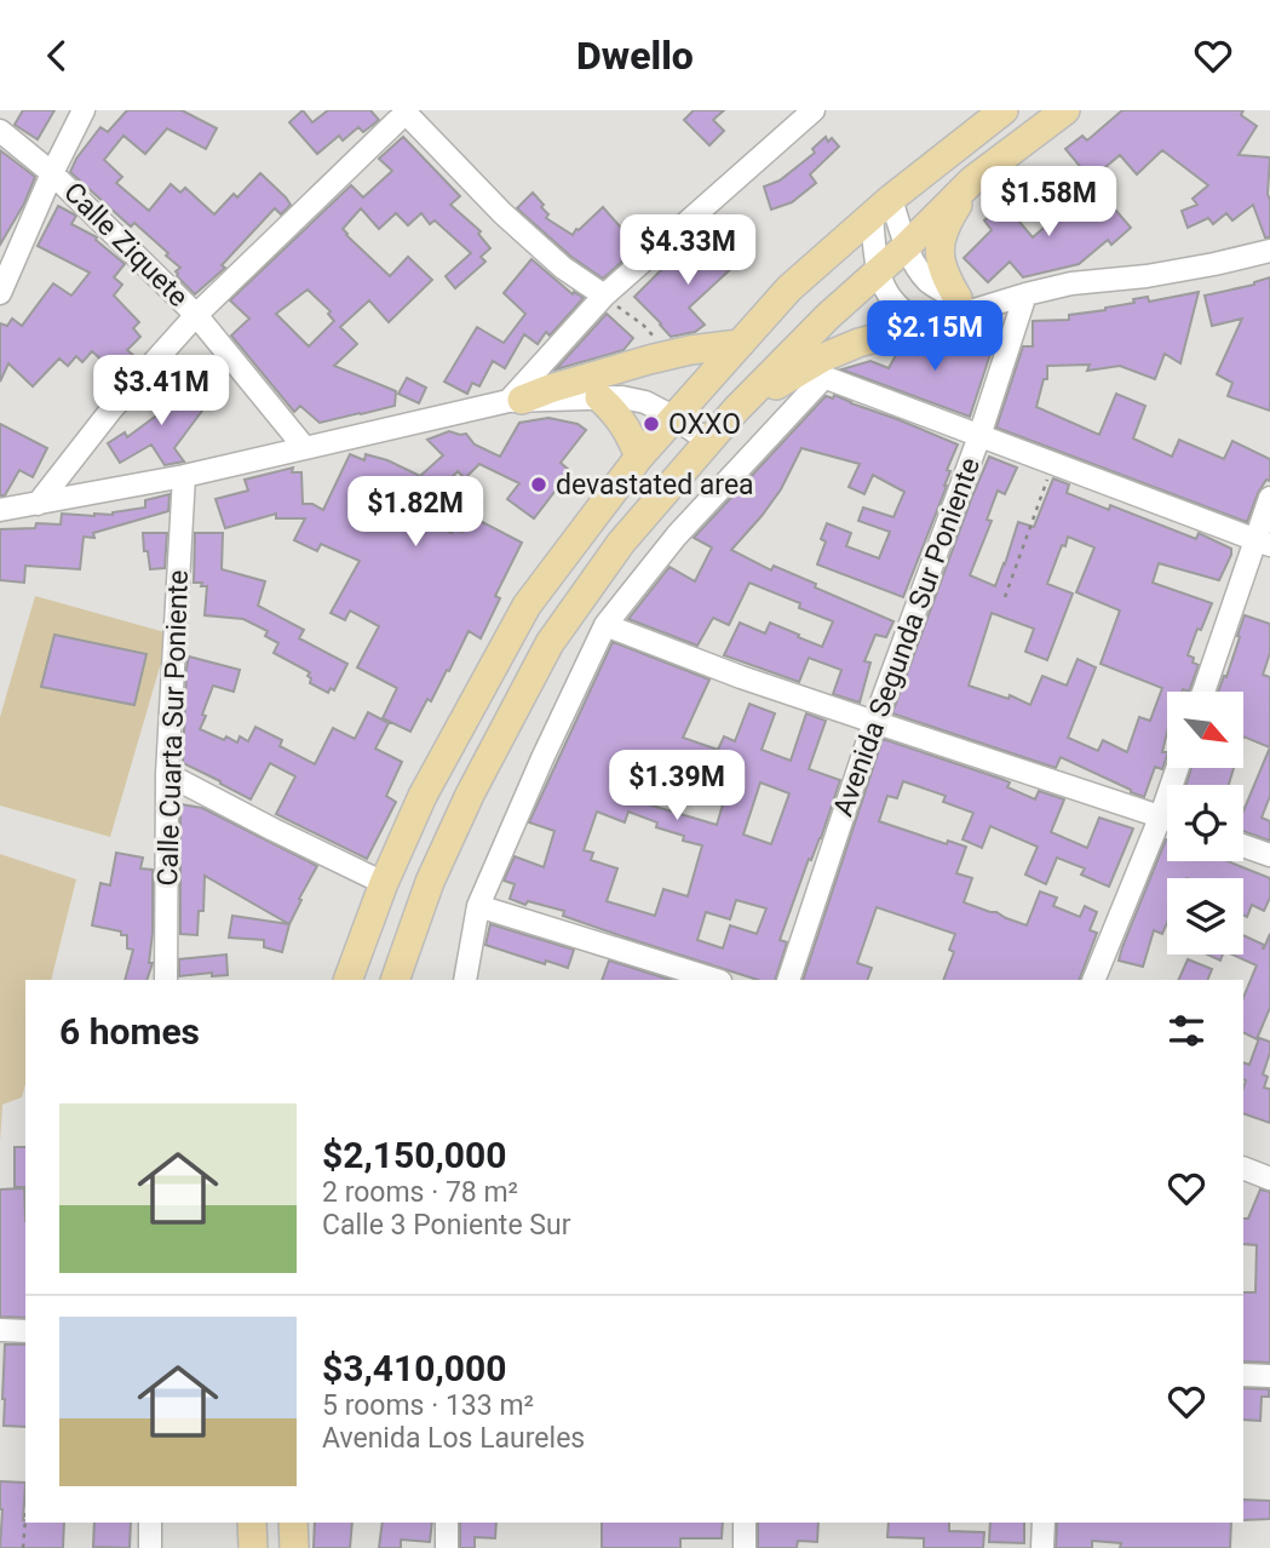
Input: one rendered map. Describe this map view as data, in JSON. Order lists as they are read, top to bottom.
{
  "streets": {
    "street": ["Calle Ziquete", "Avenida Segunda Sur Poniente", "Calle Cuarta Sur Poniente"]
  },
  "places": ["OXXO", "devastated area"],
  "north": "bottom right",
  "page": {
    "header": "Dwello",
    "price": [
      "$1.58M",
      "$4.33M",
      "$2.15M",
      "$3.41M",
      "$1.82M",
      "$1.39M"
    ],
    "heading": "6 homes",
    "list": [
      {
        "name": "$2,150,000",
        "note": "2 rooms · 78 m² · Calle 3 Poniente Sur"
      },
      {
        "name": "$3,410,000",
        "note": "5 rooms · 133 m² · Avenida Los Laureles"
      }
    ]
  }
}
